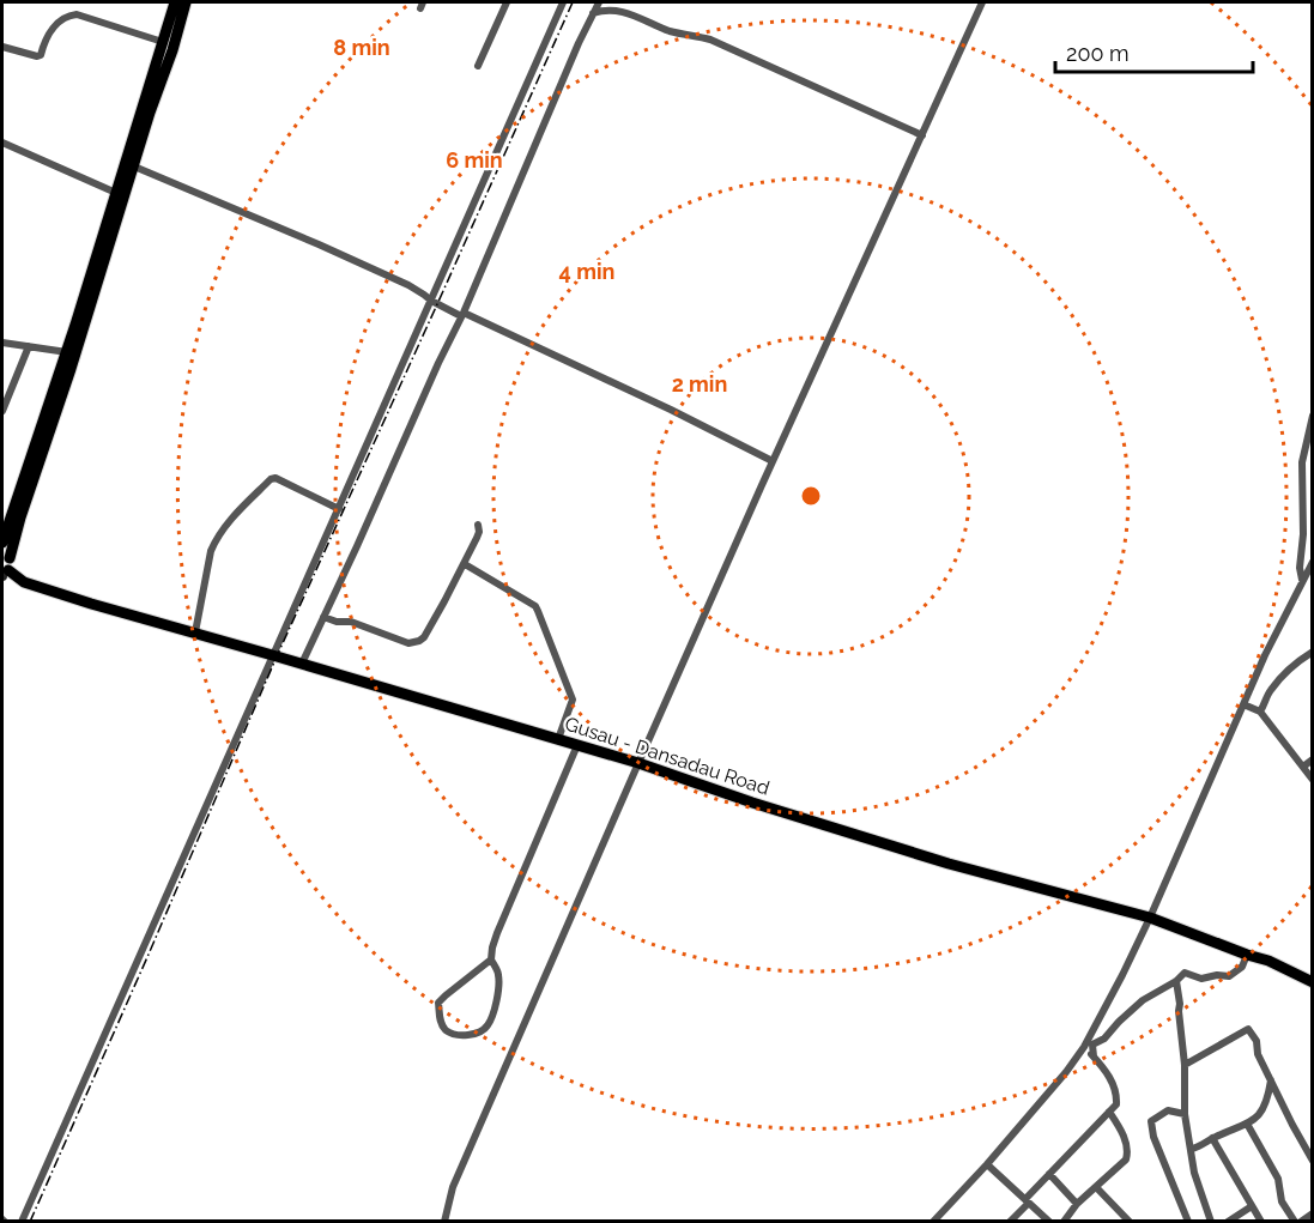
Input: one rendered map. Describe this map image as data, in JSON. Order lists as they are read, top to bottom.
{
  "streets": {
    "main road": ["Gusau - Dansadau Road"]
  },
  "scale_bar": "200 m",
  "rings": [
    "8 min",
    "6 min",
    "4 min",
    "2 min"
  ]
}
